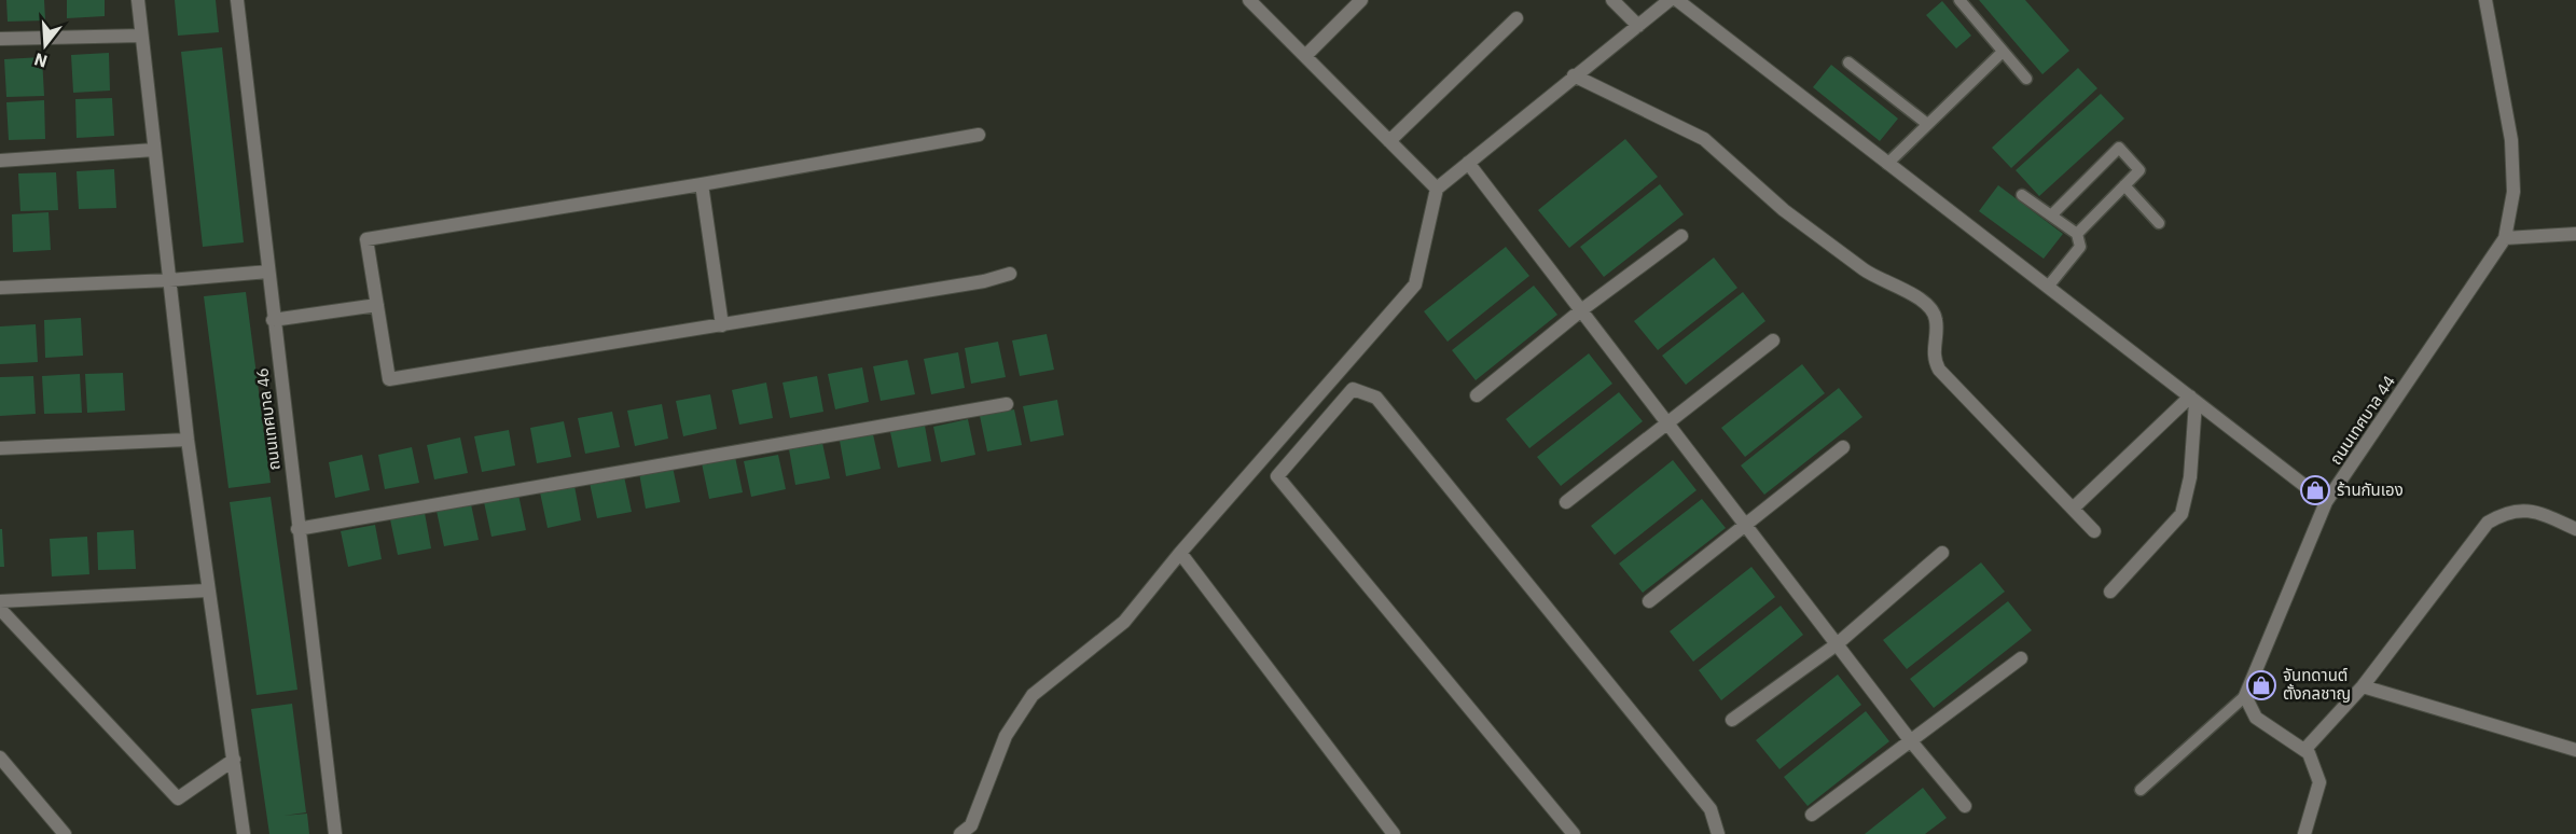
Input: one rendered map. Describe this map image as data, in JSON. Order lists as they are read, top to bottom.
{
  "streets": {
    "street": ["ถนนเทศบาล 46", "ถนนเทศบาล 44"]
  },
  "places": {
    "shop": ["ร้านกันเอง", "จันทดานต์ ตั้งกลชาญ"]
  },
  "north": "bottom"
}
